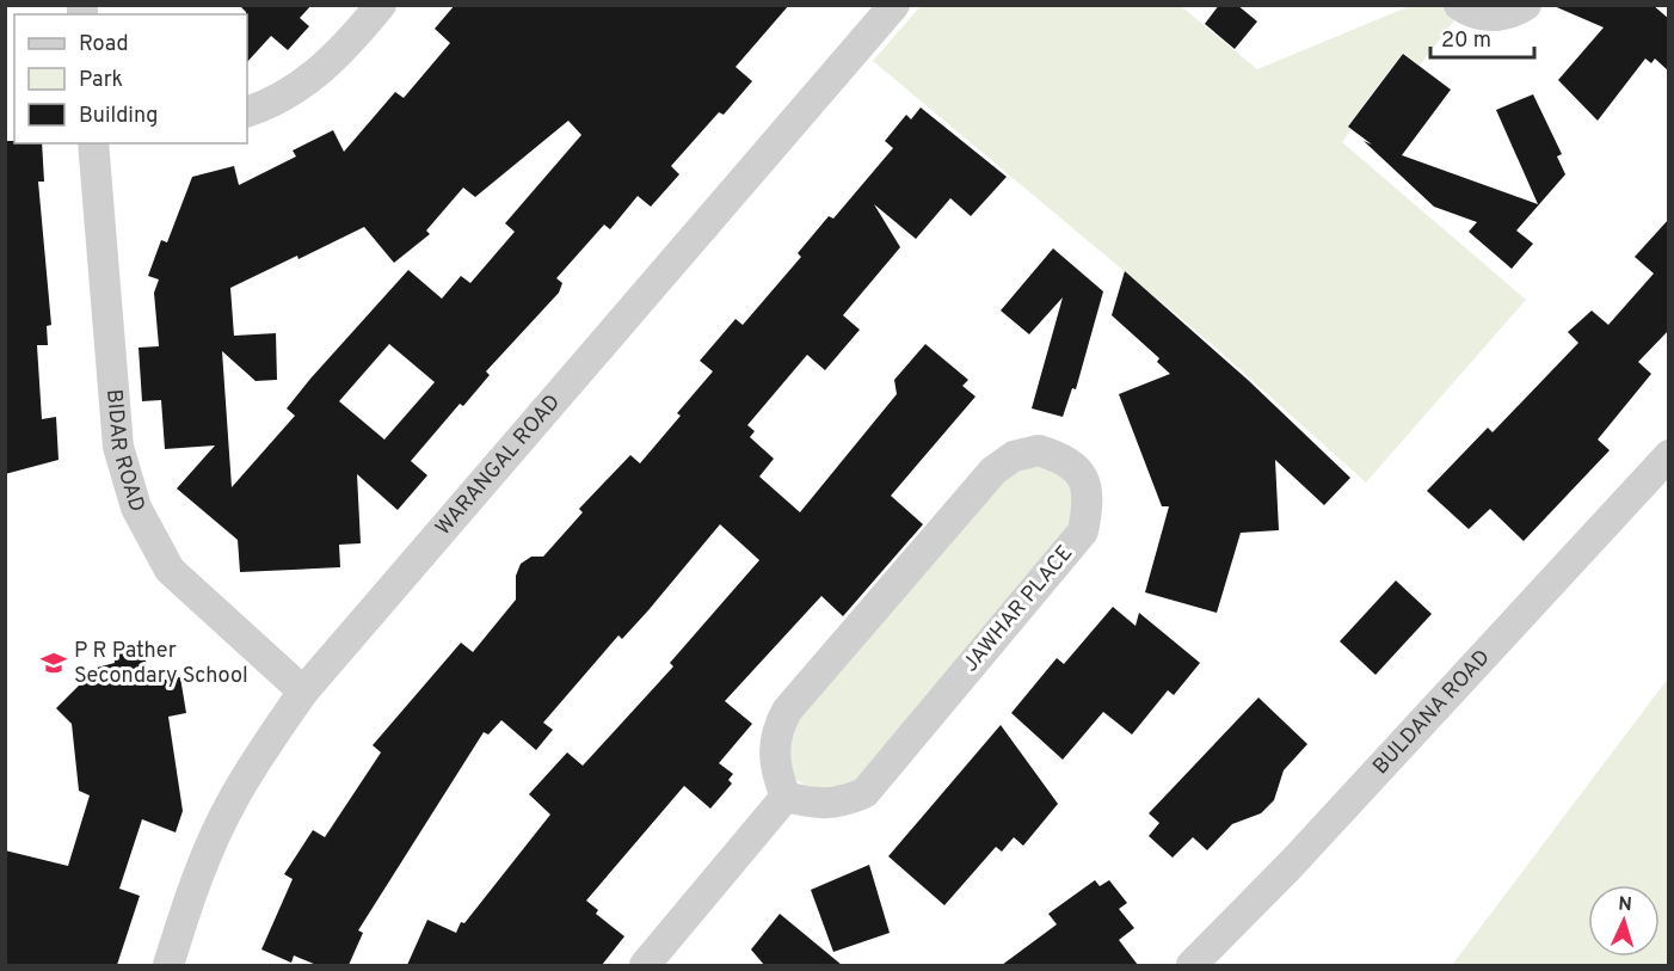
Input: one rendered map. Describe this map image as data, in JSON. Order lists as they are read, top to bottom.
{
  "streets": {
    "street": [
      "BIDAR ROAD",
      "WARANGAL ROAD",
      "JAWHAR PLACE",
      "BULDANA ROAD"
    ]
  },
  "crossings": [
    ["BIDAR ROAD", "WARANGAL ROAD"]
  ],
  "places": {
    "school or university": ["P R Pather Secondary School"]
  },
  "legend": ["Road", "Park", "Building"],
  "scale_bar": "20 m",
  "north": "top"
}
